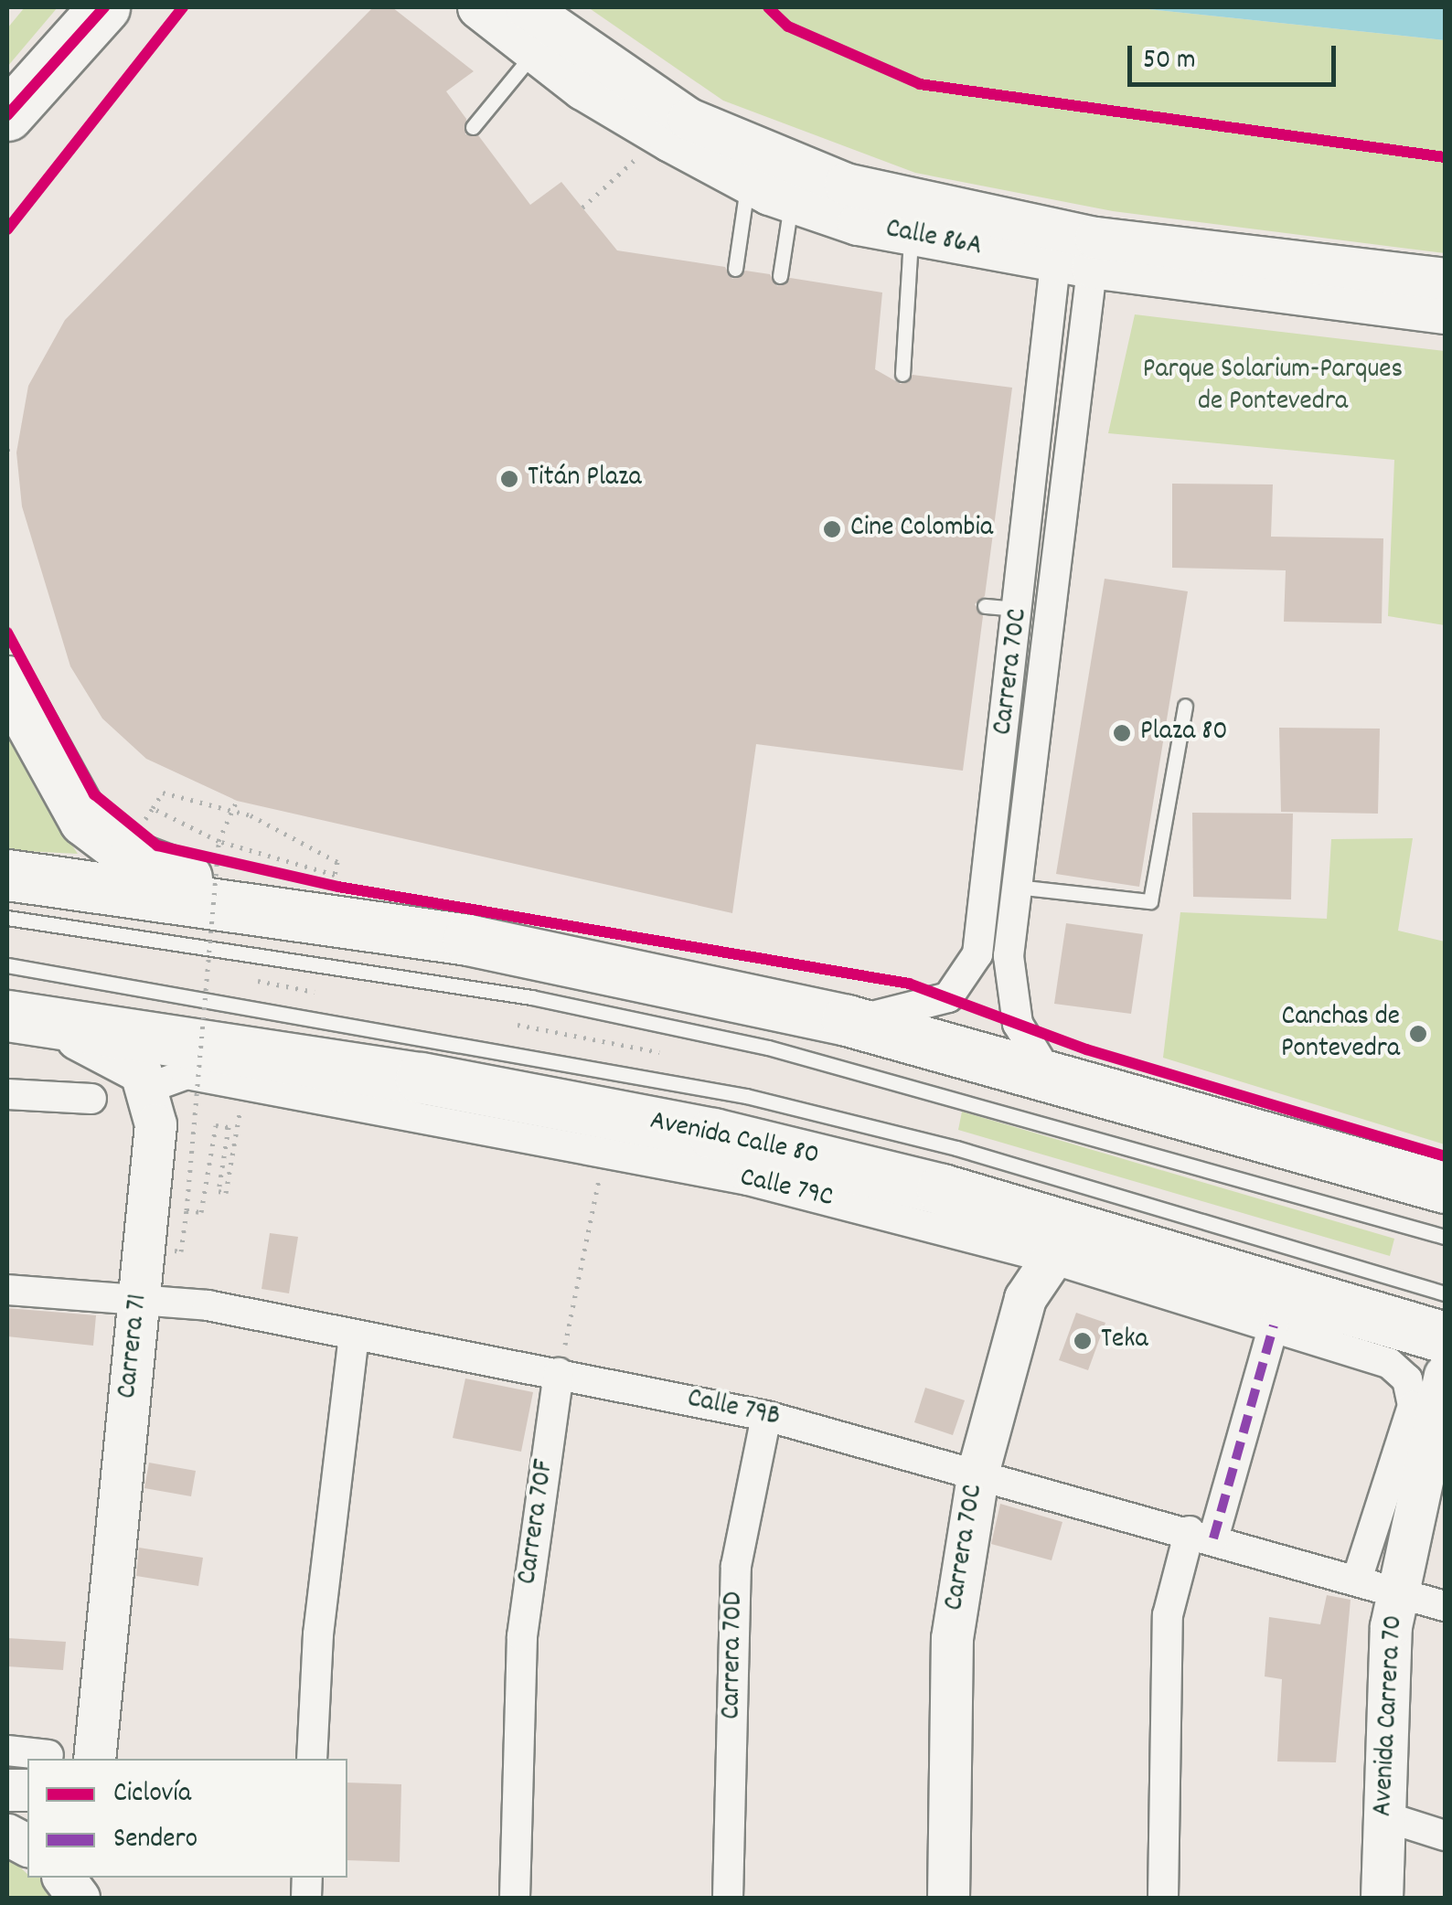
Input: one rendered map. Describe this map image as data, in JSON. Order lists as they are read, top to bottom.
{
  "streets": {
    "highway": ["Avenida Calle 80"],
    "street": [
      "Calle 86A",
      "Carrera 70C",
      "Calle 79C",
      "Carrera 71",
      "Calle 79B",
      "Carrera 70F",
      "Carrera 70D",
      "Avenida Carrera 70"
    ]
  },
  "crossings": [
    ["Calle 86A", "Carrera 70C"],
    ["Carrera 70C", "Avenida Calle 80"],
    ["Carrera 70C", "Calle 79C"],
    ["Carrera 70C", "Calle 79B"],
    ["Avenida Calle 80", "Calle 79C"],
    ["Calle 79C", "Carrera 71"],
    ["Calle 79C", "Avenida Carrera 70"],
    ["Carrera 71", "Calle 79B"],
    ["Calle 79B", "Carrera 70F"],
    ["Calle 79B", "Carrera 70D"],
    ["Calle 79B", "Avenida Carrera 70"]
  ],
  "parks": ["Parque Solarium-Parques de Pontevedra"],
  "places": [
    "Titán Plaza",
    "Cine Colombia",
    "Plaza 80",
    "Canchas de Pontevedra",
    "Teka"
  ],
  "legend": ["Ciclovía", "Sendero"],
  "scale_bar": "50 m"
}
